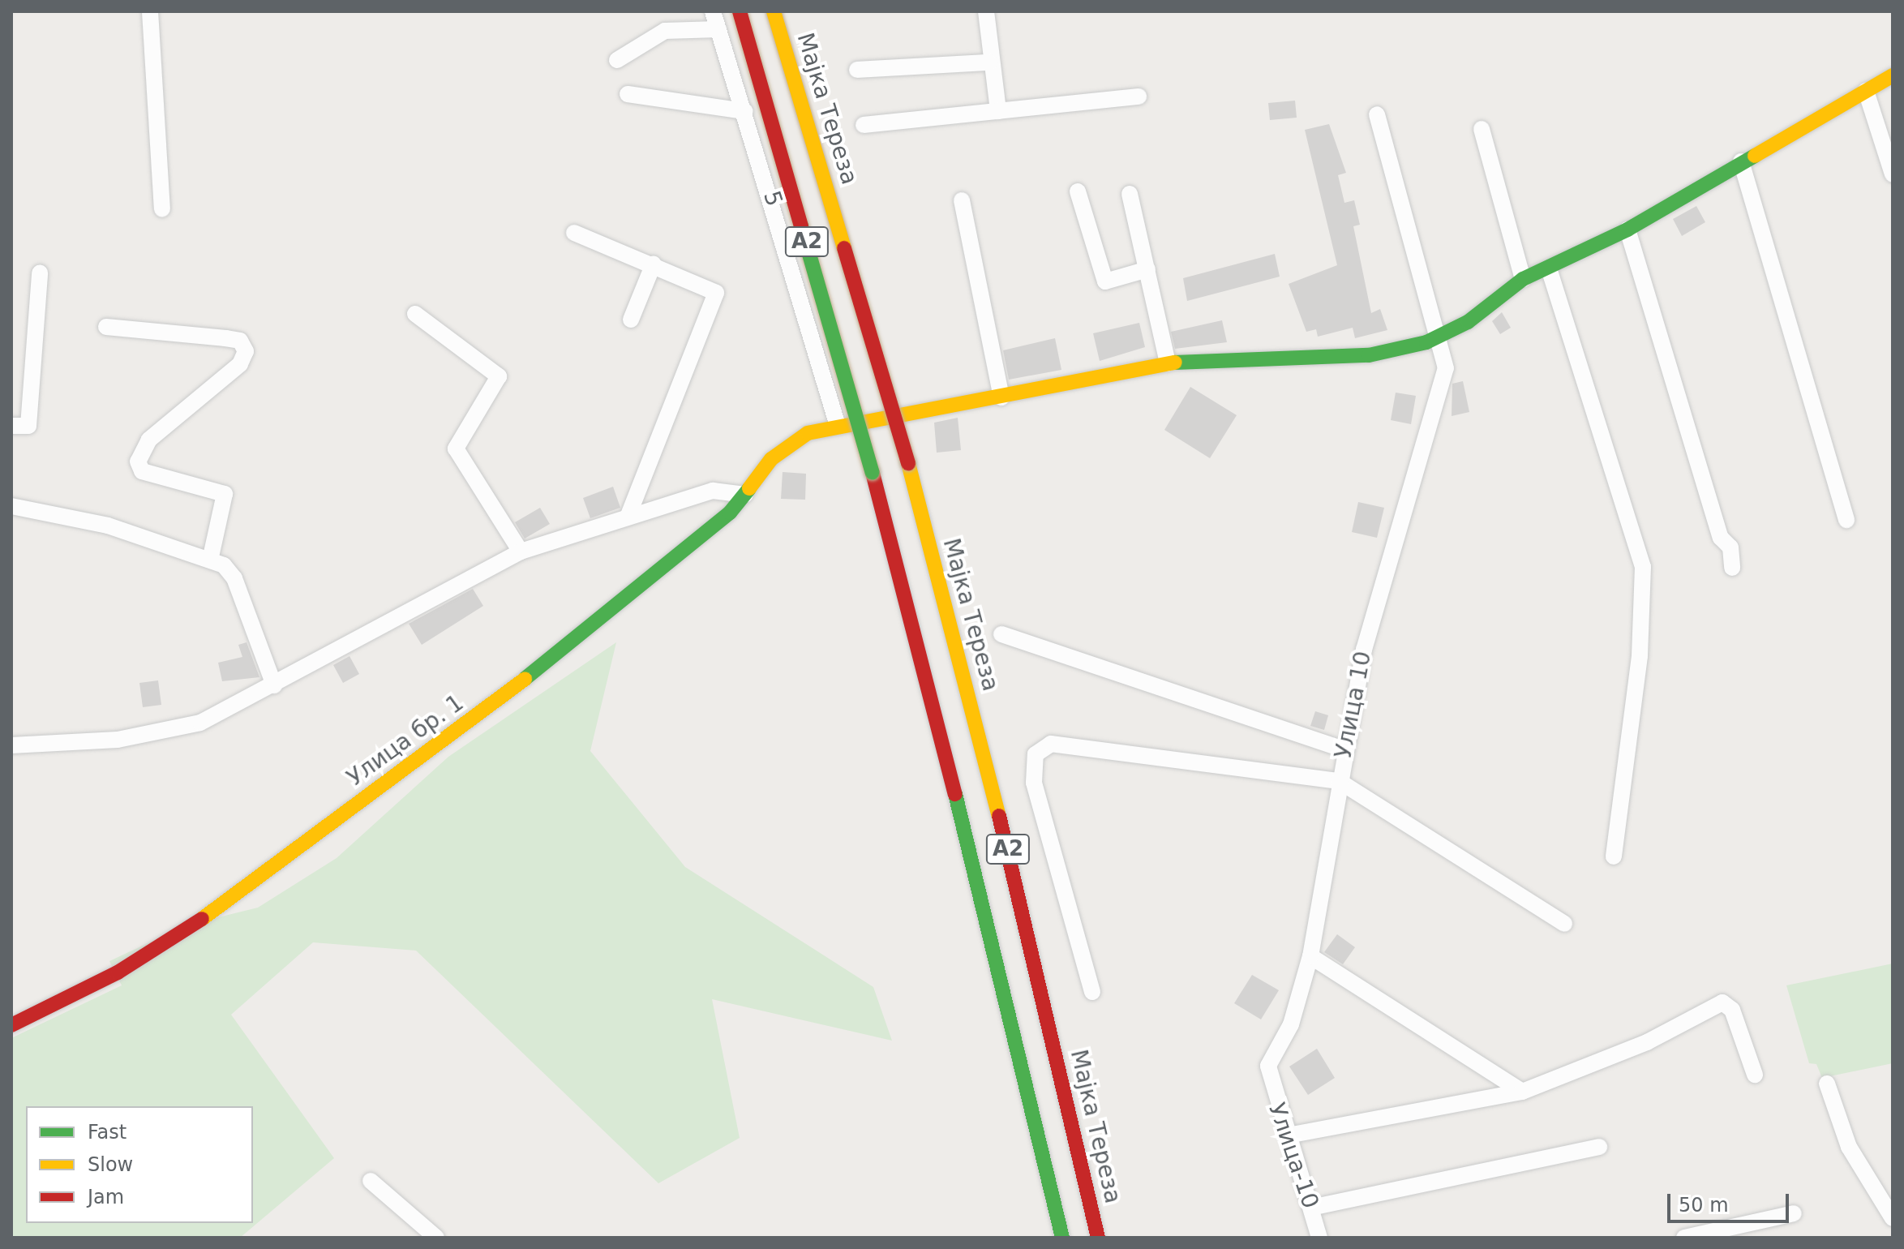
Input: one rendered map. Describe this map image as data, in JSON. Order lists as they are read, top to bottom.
{
  "streets": {
    "main road": ["Мајка Тереза", "A2", "Улица бр. 1"],
    "street": ["5", "Улица 10", "Улица-10"]
  },
  "crossings": [
    ["5", "Улица бр. 1"],
    ["Улица 10", "Улица-10"]
  ],
  "legend": ["Fast", "Slow", "Jam"],
  "scale_bar": "50 m"
}
